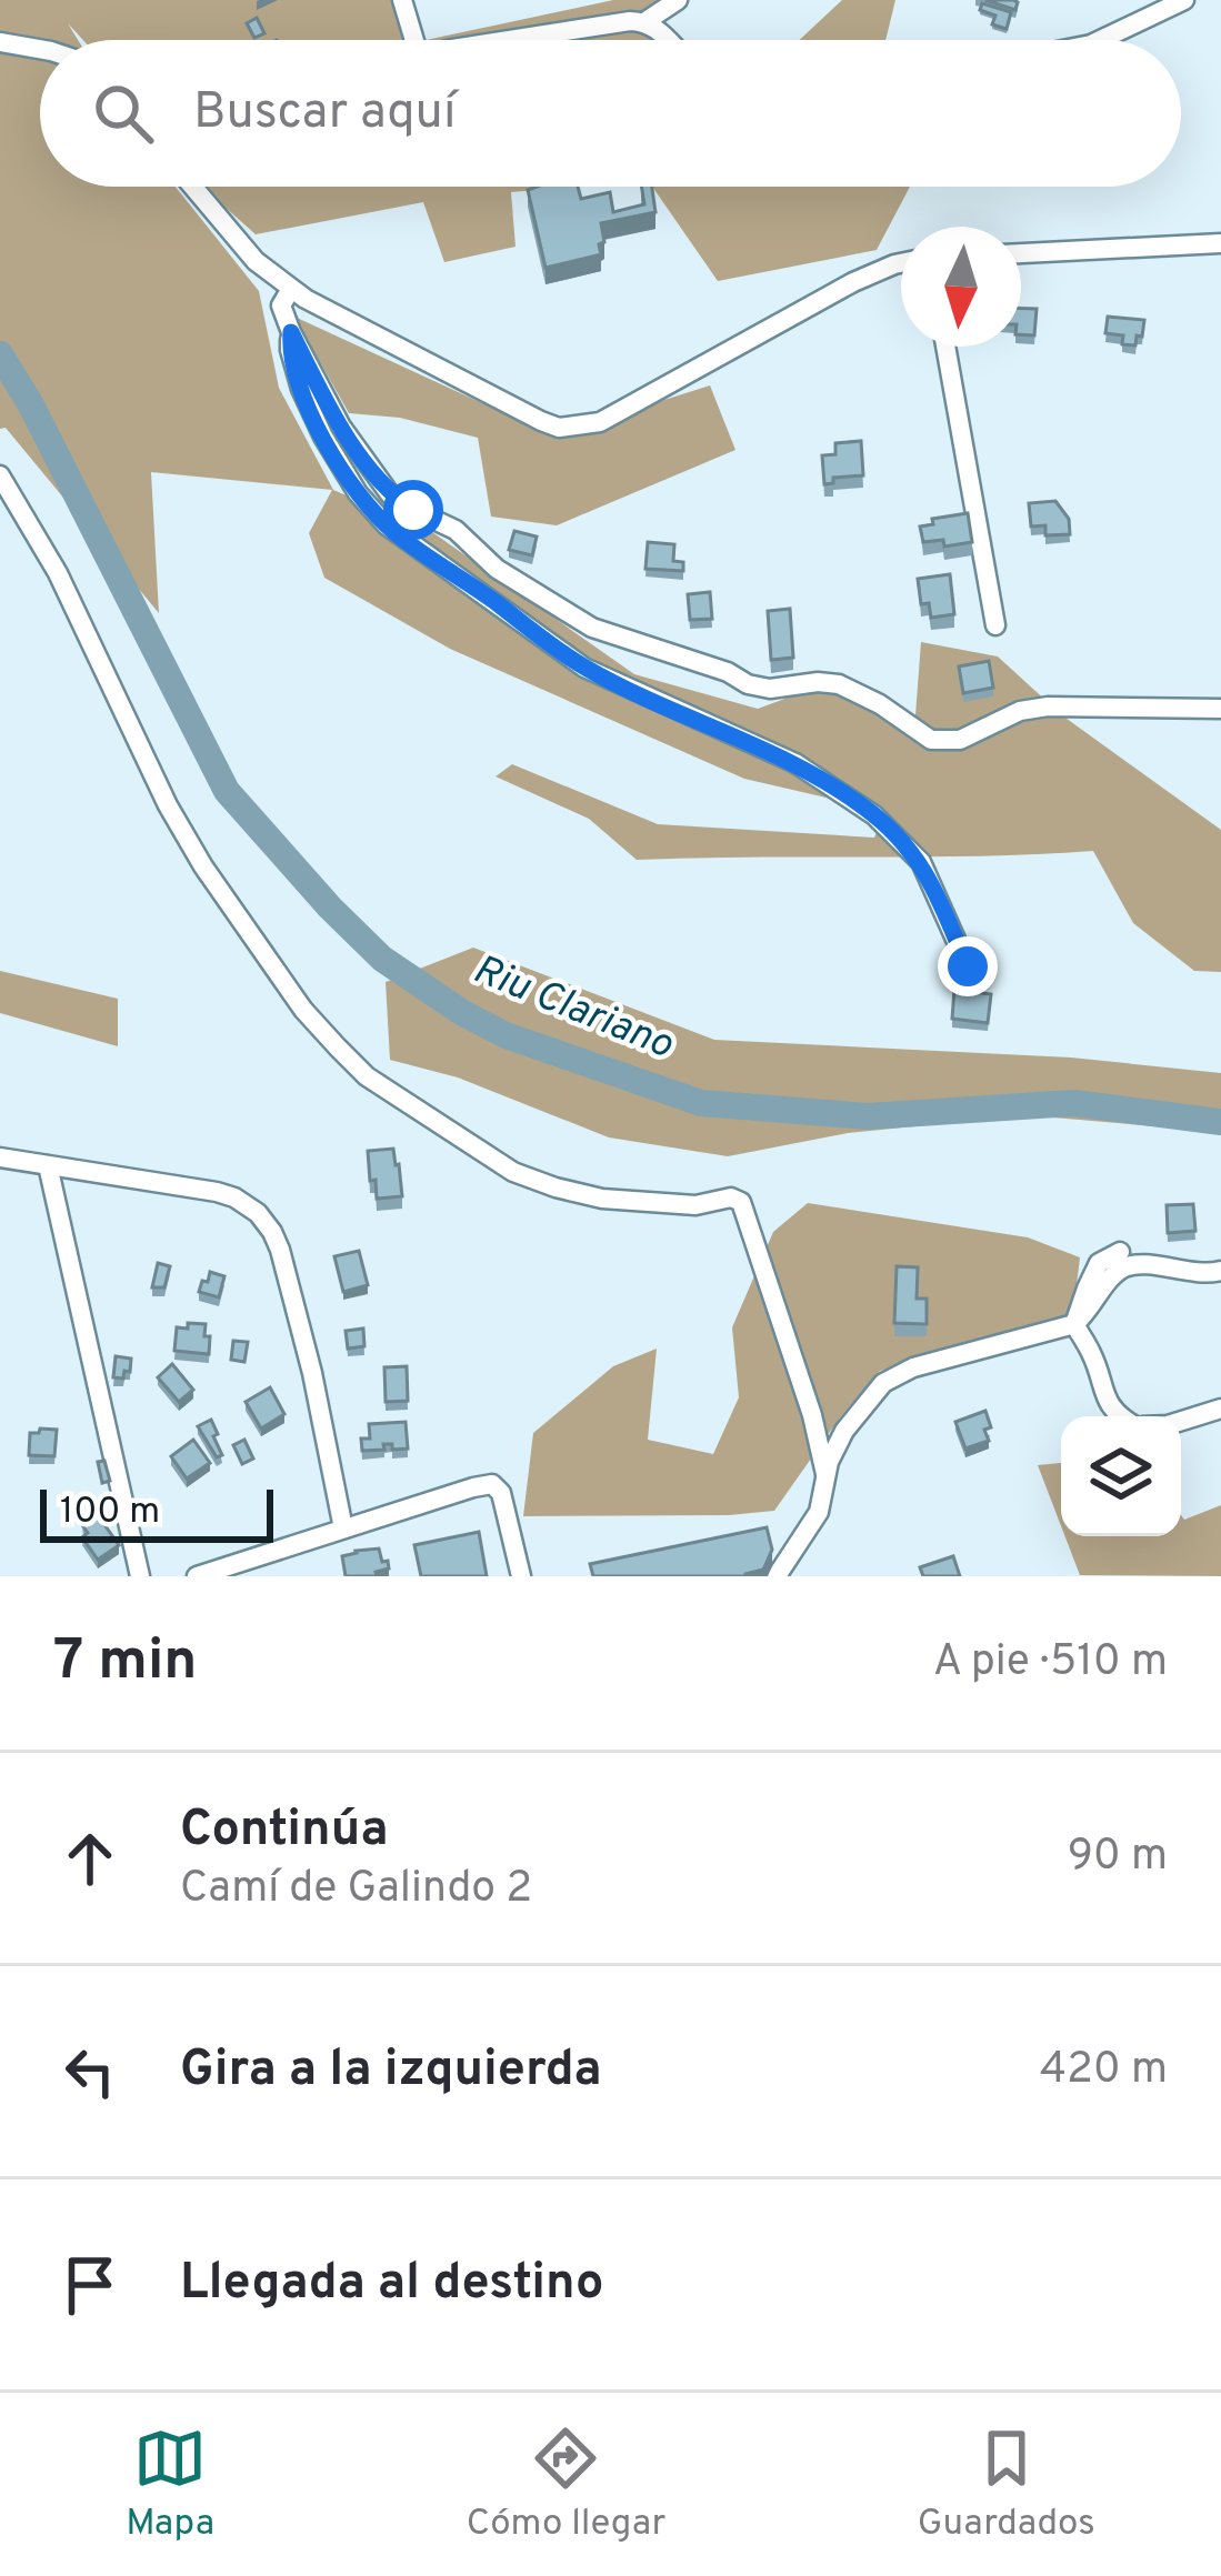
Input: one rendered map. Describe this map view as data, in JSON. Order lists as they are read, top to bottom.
{
  "water": ["Riu Clariano"],
  "scale_bar": "100 m",
  "north": "bottom",
  "page": {
    "search": "Buscar aquí",
    "scale": "100 m",
    "heading": ["7 min", "A pie · 510 m"],
    "list": [
      ["Continúa", "Camí de Galindo 2", "90 m"],
      ["Gira a la izquierda", "420 m"],
      "Llegada al destino"
    ],
    "nav": ["Mapa", "Cómo llegar", "Guardados"]
  }
}
